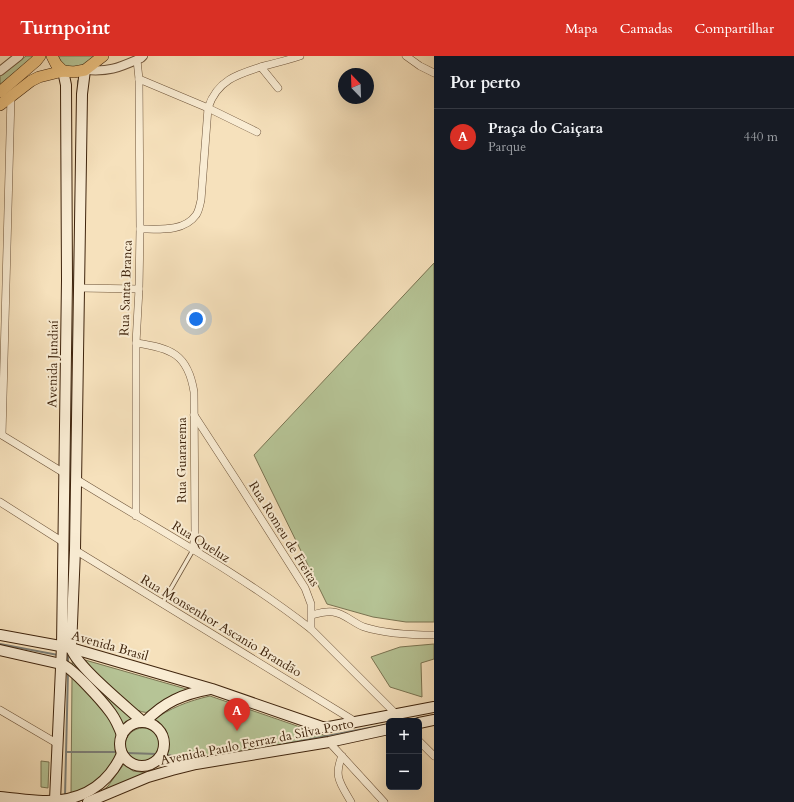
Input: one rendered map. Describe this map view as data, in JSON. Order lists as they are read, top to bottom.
{
  "streets": {
    "main road": ["Avenida Jundiaí", "Avenida Brasil", "Avenida Paulo Ferraz da Silva Porto"],
    "street": [
      "Rua Santa Branca",
      "Rua Guararema",
      "Rua Romeu de Freitas",
      "Rua Queluz",
      "Rua Monsenhor Ascanio Brandão"
    ]
  },
  "crossings": [
    ["Rua Santa Branca", "Rua Guararema"],
    ["Rua Santa Branca", "Rua Queluz"],
    ["Avenida Jundiaí", "Rua Queluz"],
    ["Avenida Jundiaí", "Rua Monsenhor Ascanio Brandão"],
    ["Avenida Jundiaí", "Avenida Brasil"],
    ["Rua Guararema", "Rua Romeu de Freitas"],
    ["Rua Guararema", "Rua Queluz"],
    ["Rua Guararema", "Rua Monsenhor Ascanio Brandão"],
    ["Rua Romeu de Freitas", "Rua Queluz"],
    ["Rua Monsenhor Ascanio Brandão", "Avenida Paulo Ferraz da Silva Porto"],
    ["Avenida Brasil", "Avenida Paulo Ferraz da Silva Porto"]
  ],
  "north": "top left",
  "page": {
    "header": "Turnpoint",
    "nav": ["Mapa", "Camadas", "Compartilhar"],
    "heading": "Por perto",
    "list": [
      {
        "mark": "A",
        "name": "Praça do Caiçara",
        "note": "Parque",
        "value": "440 m"
      }
    ],
    "pins": "A",
    "map_buttons": ["+", "−"]
  }
}
